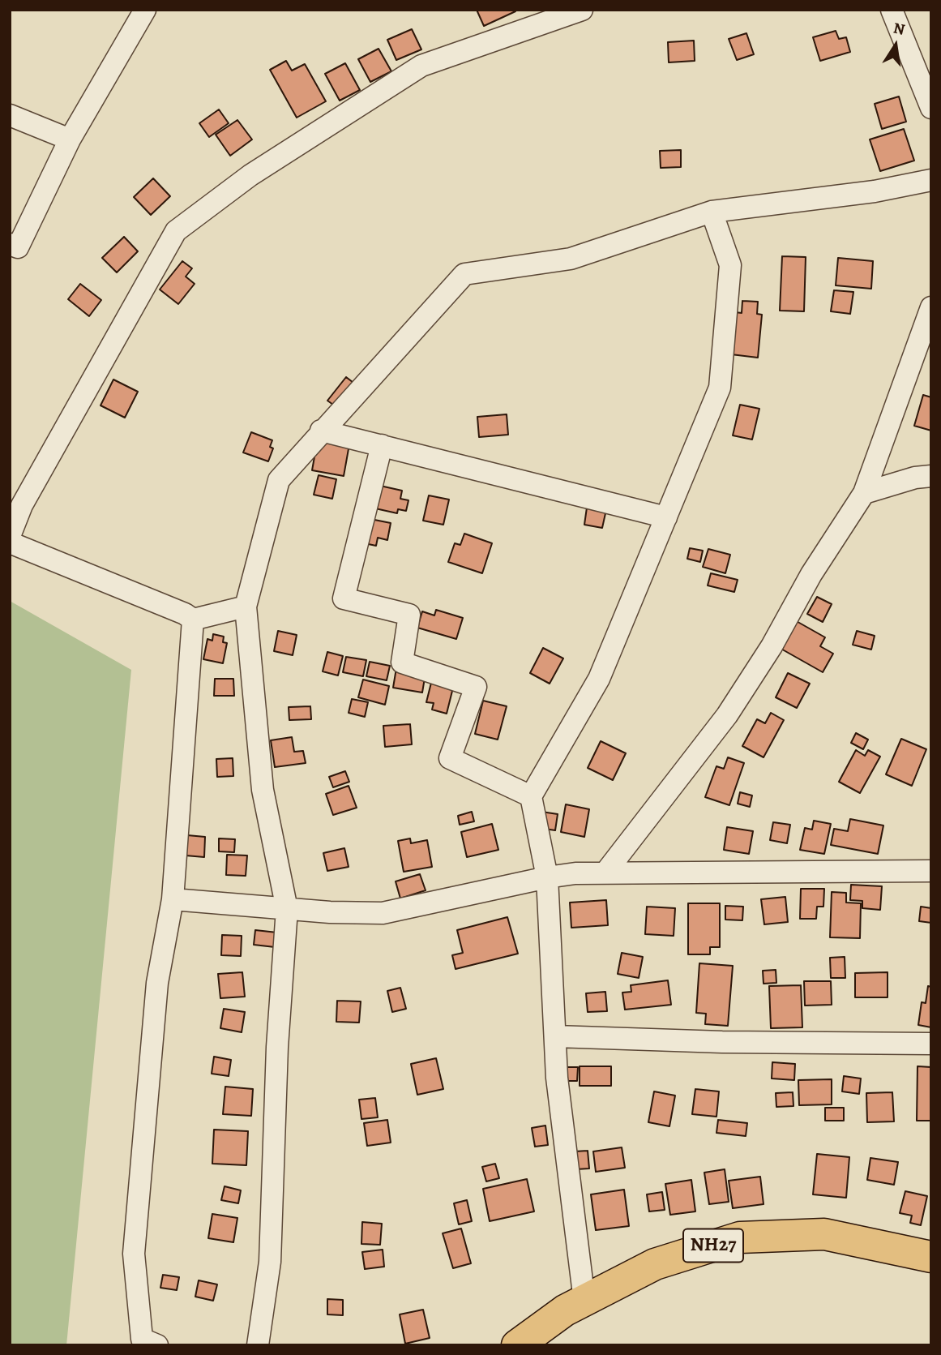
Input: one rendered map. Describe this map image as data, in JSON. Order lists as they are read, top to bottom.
{
  "streets": {
    "highway": ["NH27"]
  },
  "north": "top"
}
